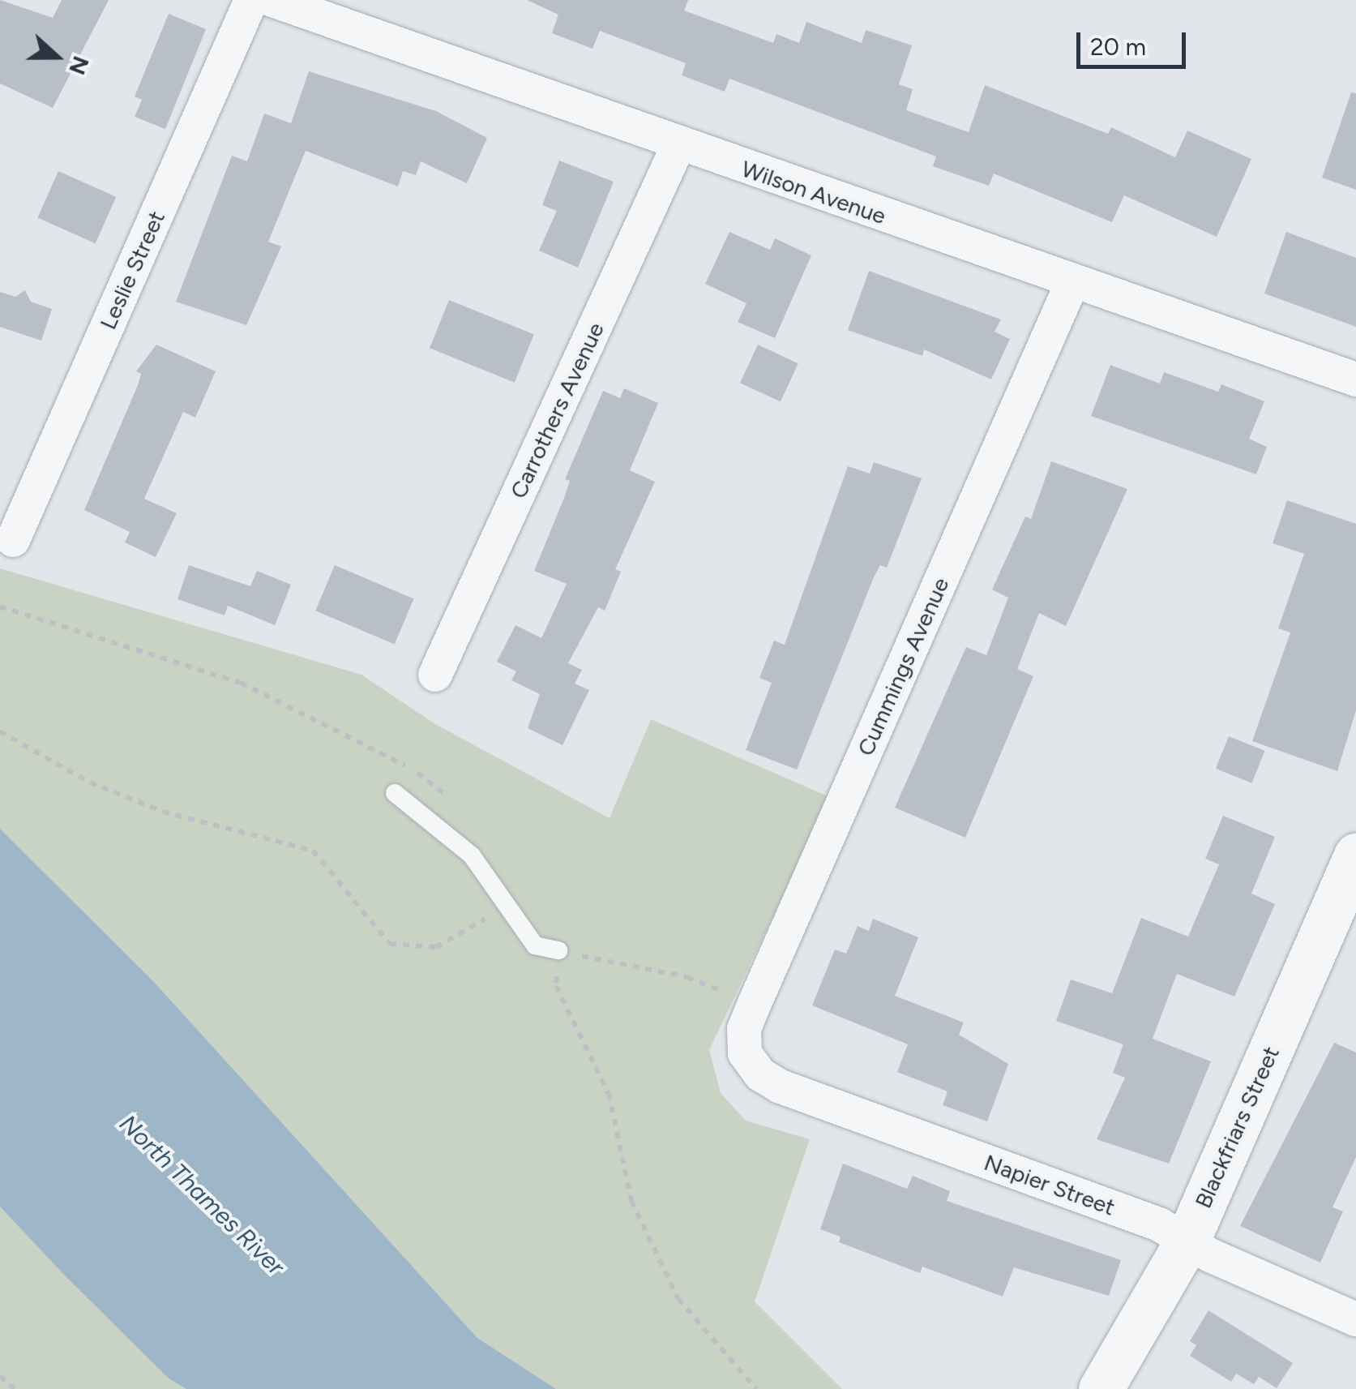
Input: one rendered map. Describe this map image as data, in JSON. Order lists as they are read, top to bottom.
{
  "streets": {
    "street": [
      "Wilson Avenue",
      "Leslie Street",
      "Carrothers Avenue",
      "Cummings Avenue",
      "Blackfriars Street",
      "Napier Street"
    ]
  },
  "crossings": [
    ["Wilson Avenue", "Carrothers Avenue"],
    ["Wilson Avenue", "Cummings Avenue"],
    ["Cummings Avenue", "Napier Street"],
    ["Blackfriars Street", "Napier Street"]
  ],
  "water": ["North Thames River"],
  "scale_bar": "20 m",
  "north": "right"
}
